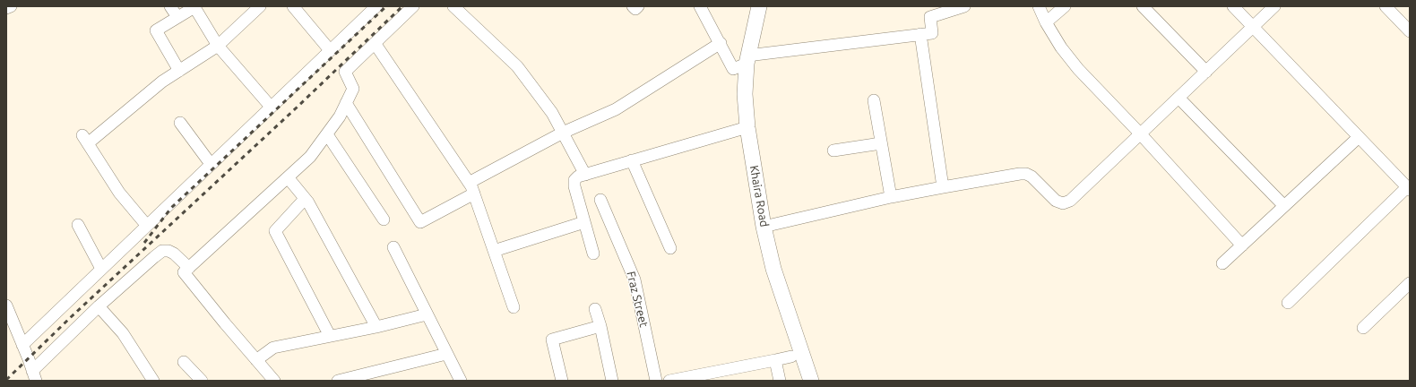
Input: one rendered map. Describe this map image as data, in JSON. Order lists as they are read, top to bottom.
{
  "streets": {
    "street": ["Khaira Road", "Fraz Street"]
  }
}
